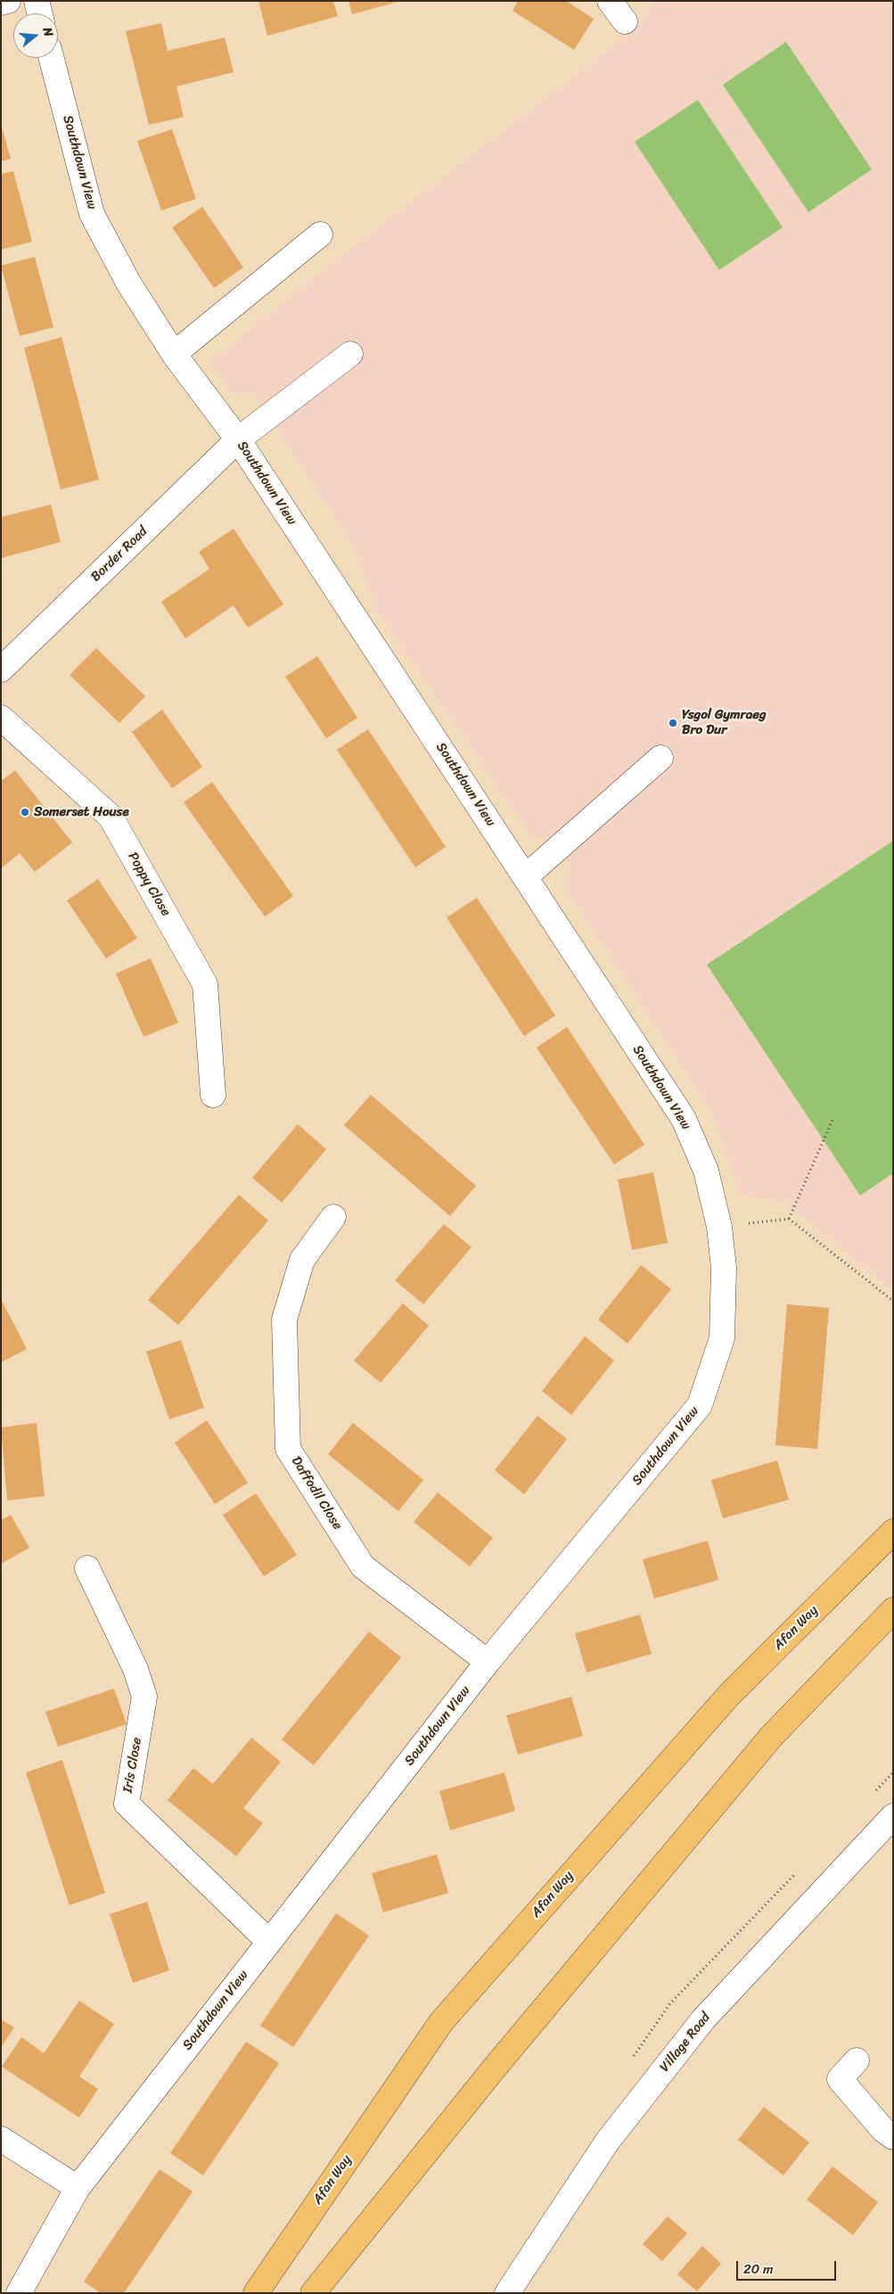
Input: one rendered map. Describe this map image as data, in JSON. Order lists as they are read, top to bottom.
{
  "streets": {
    "main road": ["Afan Way"],
    "street": [
      "Southdown View",
      "Border Road",
      "Poppy Close",
      "Daffodil Close",
      "Iris Close",
      "Village Road"
    ]
  },
  "crossings": [
    ["Southdown View", "Border Road"],
    ["Southdown View", "Daffodil Close"],
    ["Southdown View", "Iris Close"]
  ],
  "places": ["Ysgol Gymraeg Bro Dur", "Somerset House"],
  "scale_bar": "20 m",
  "north": "right"
}
